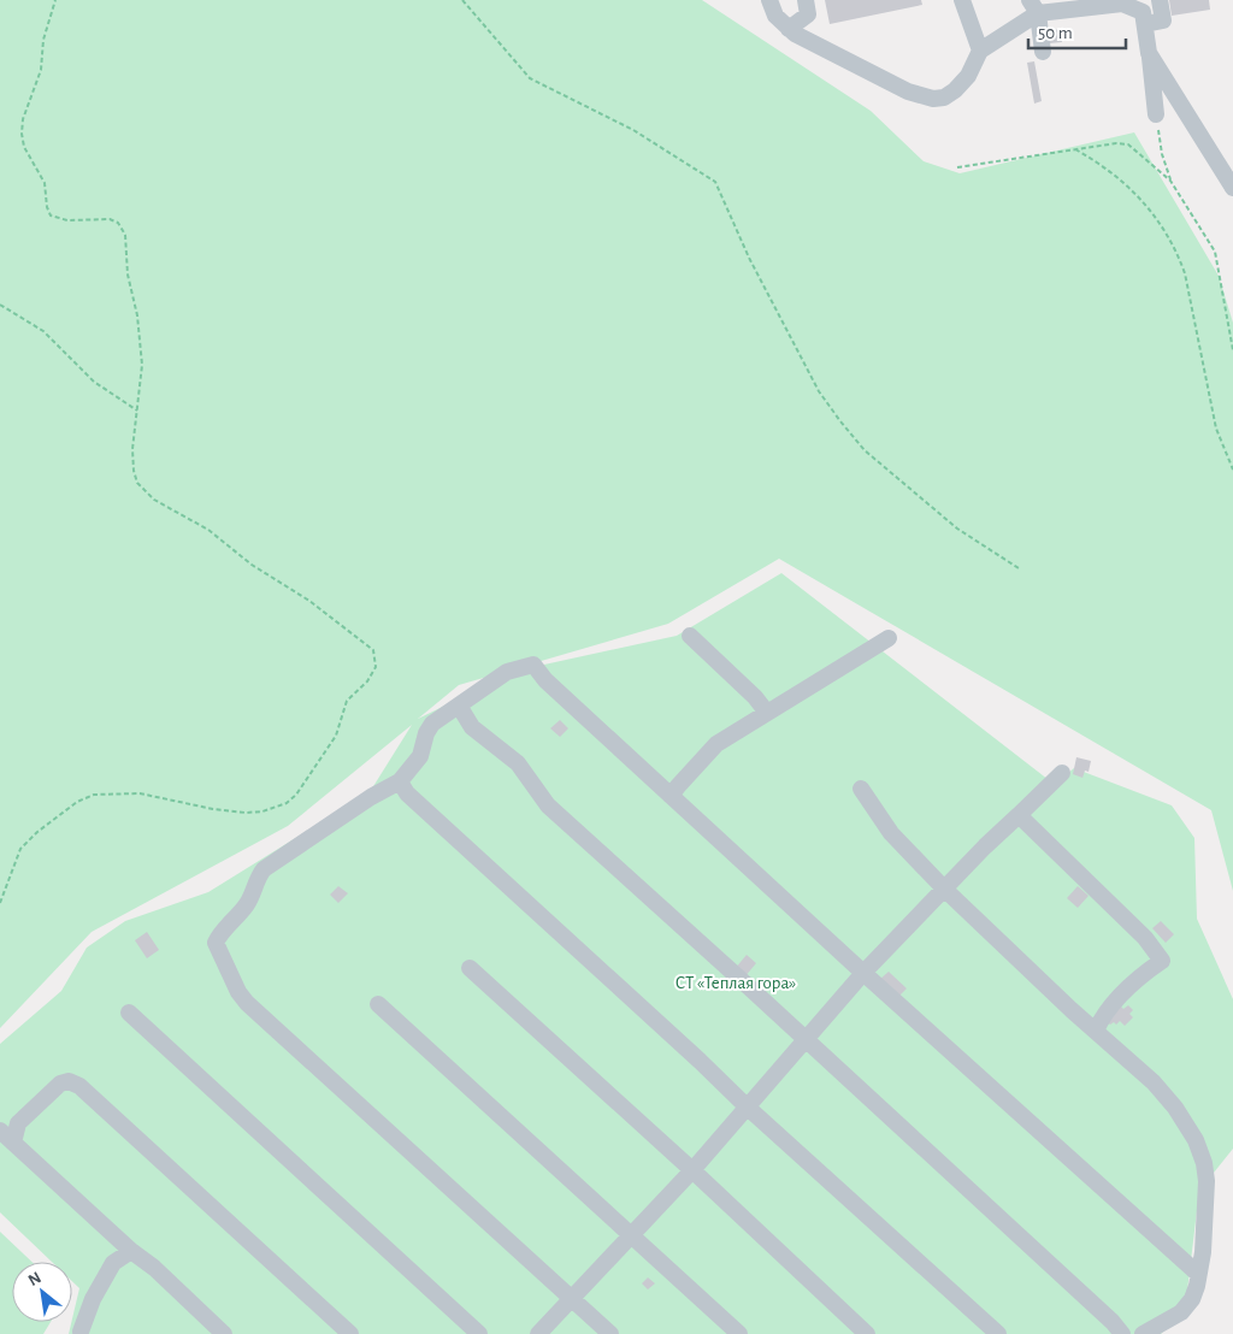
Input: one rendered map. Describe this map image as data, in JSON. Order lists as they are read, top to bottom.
{
  "parks": ["СТ «Теплая гора»"],
  "scale_bar": "50 m",
  "north": "top left"
}
